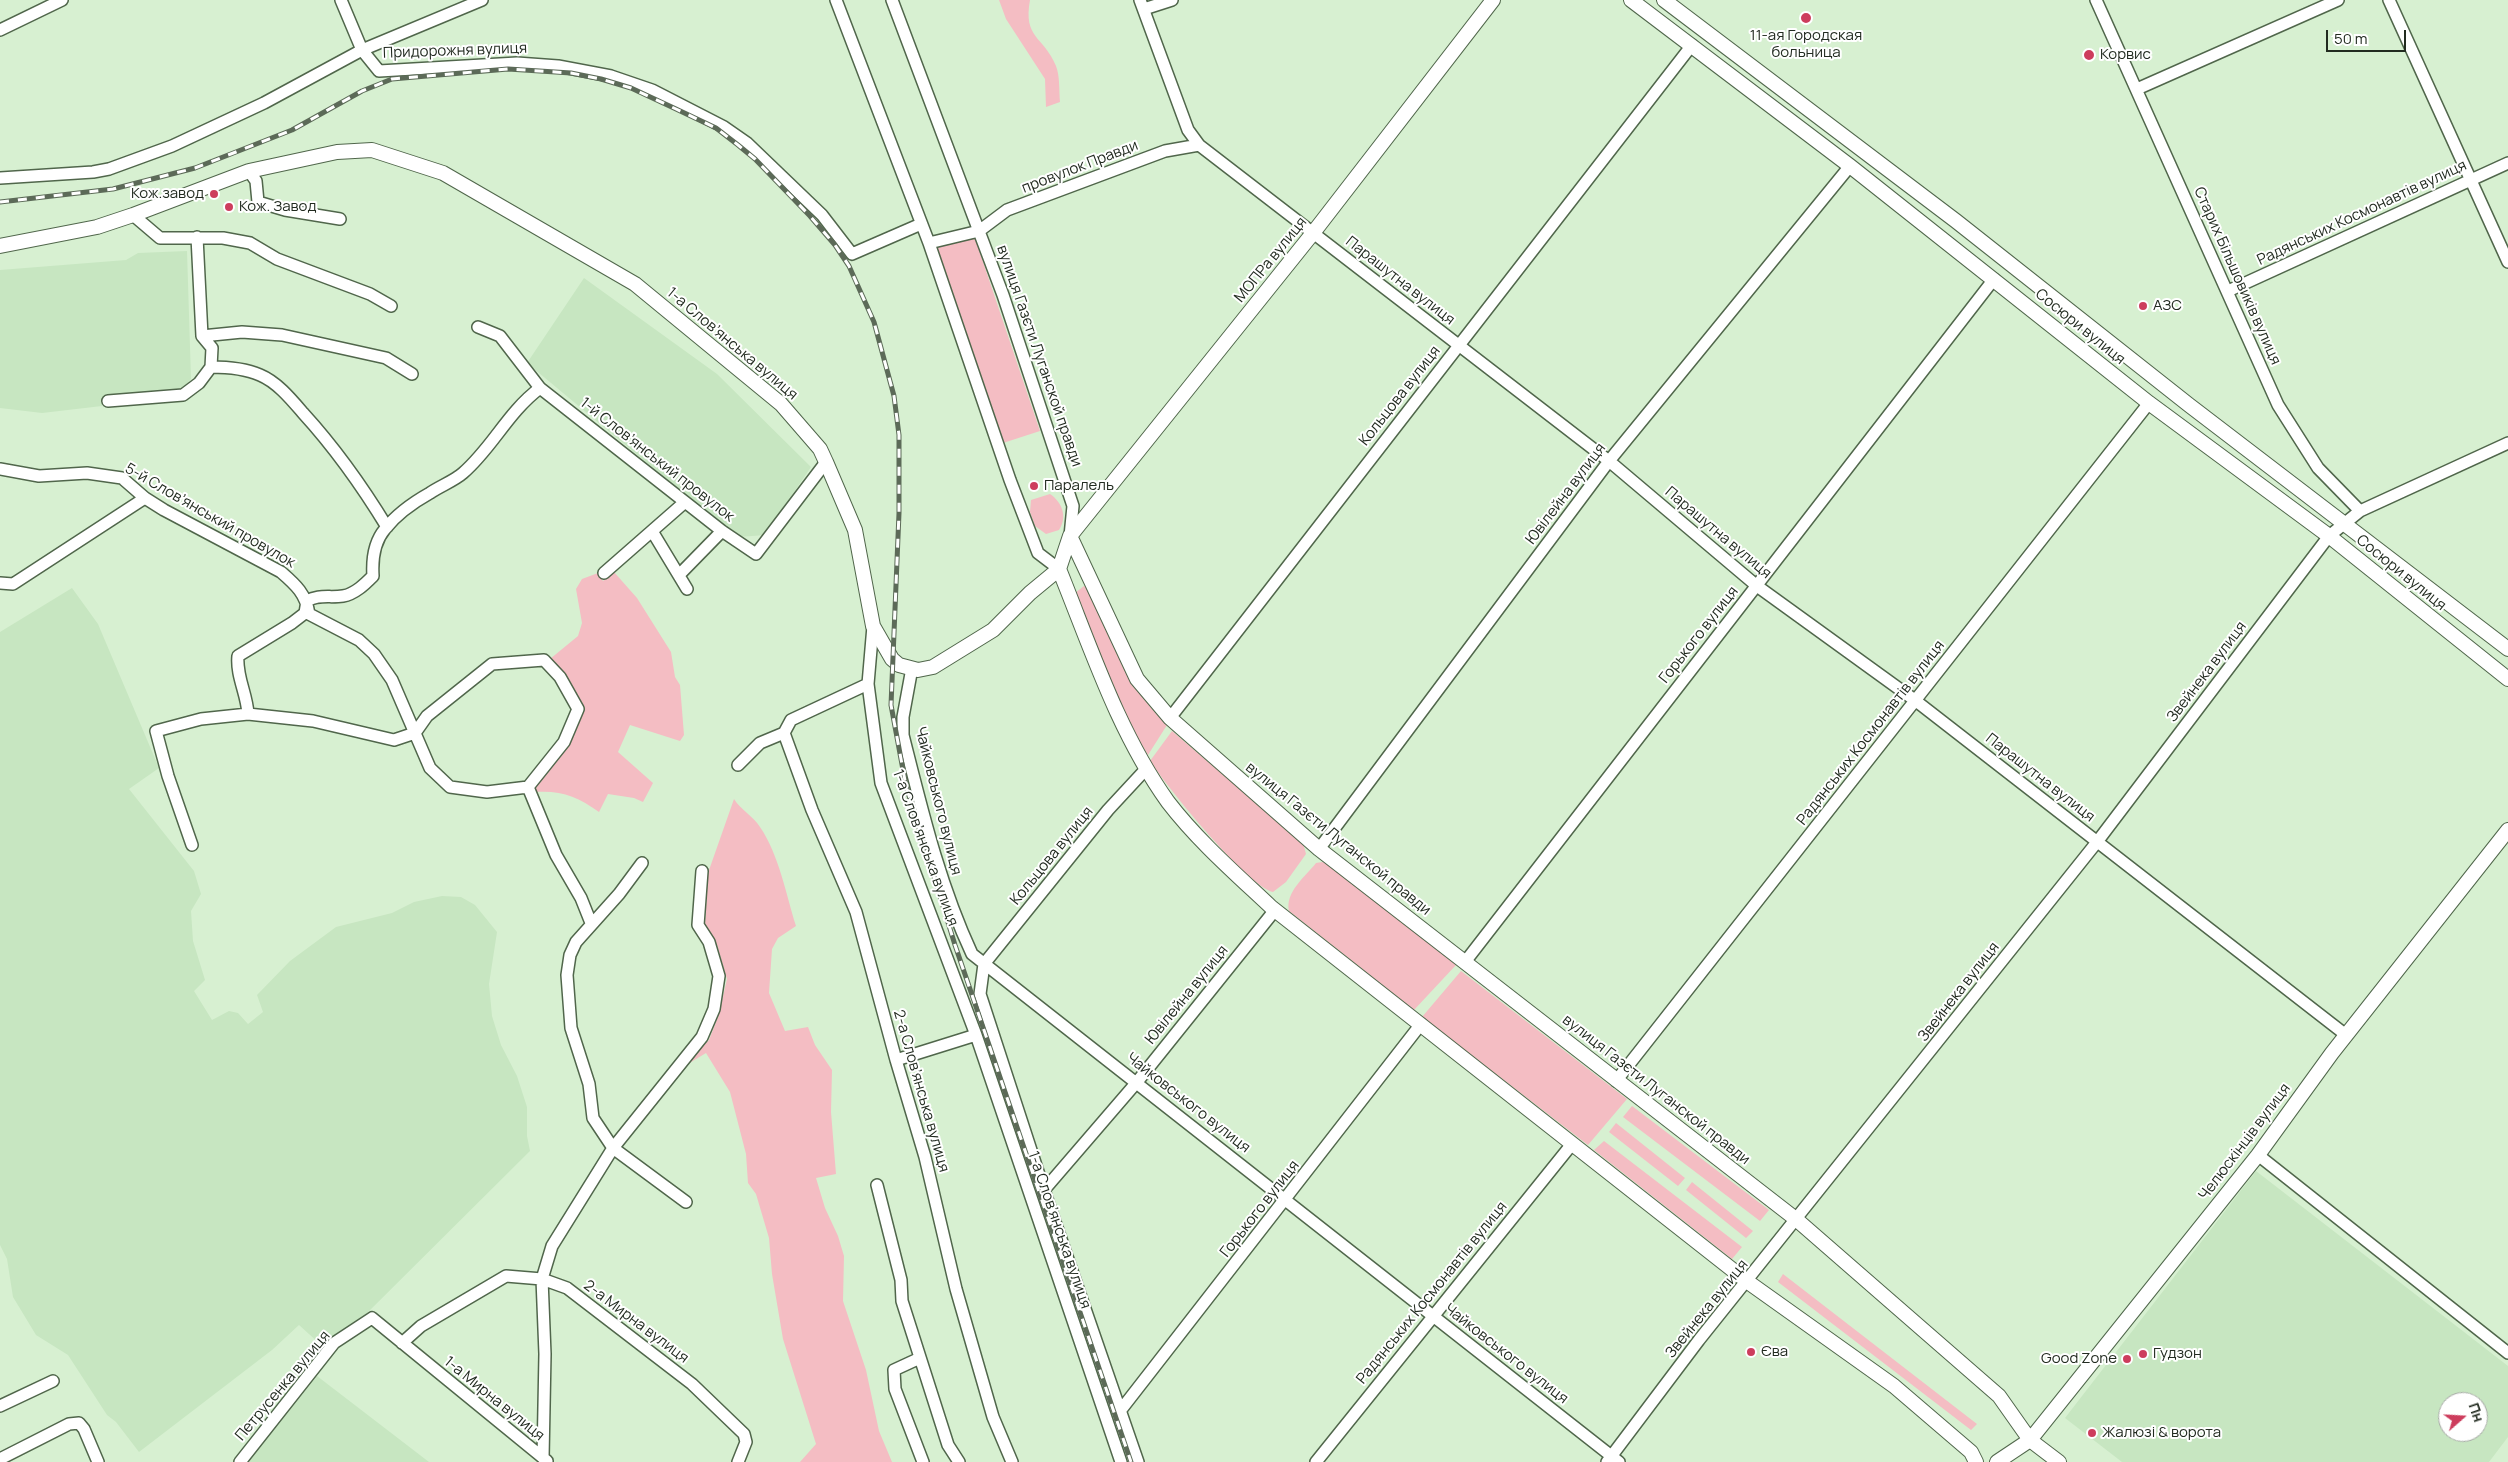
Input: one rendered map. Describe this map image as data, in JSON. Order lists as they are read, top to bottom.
{
  "streets": {
    "street": [
      "Придорожня вулиця",
      "провулок Правди",
      "Радянських Космонавтів вулиця",
      "МОПРа вулиця",
      "Старих Більшовиків вулиця",
      "Парашутна вулиця",
      "Сосюри вулиця",
      "1-а Слов’янська вулиця",
      "вулиця Газєти Луганской правди",
      "Кольцова вулиця",
      "1-й Слов’янський провулок",
      "Ювілейна вулиця",
      "5-й Слов’янський провулок",
      "Горького вулиця",
      "Звейнека вулиця",
      "Чайковського вулиця",
      "2-а Слов’янська вулиця",
      "Челюскінців вулиця",
      "2-а Мирна вулиця",
      "Петрусенка вулиця",
      "1-а Мирна вулиця"
    ]
  },
  "crossings": [
    ["провулок Правди", "Парашутна вулиця"],
    ["провулок Правди", "вулиця Газєти Луганской правди"],
    ["Радянських Космонавтів вулиця", "Старих Більшовиків вулиця"],
    ["Радянських Космонавтів вулиця", "Парашутна вулиця"],
    ["Радянських Космонавтів вулиця", "Сосюри вулиця"],
    ["Радянських Космонавтів вулиця", "вулиця Газєти Луганской правди"],
    ["Радянських Космонавтів вулиця", "Чайковського вулиця"],
    ["МОПРа вулиця", "Парашутна вулиця"],
    ["МОПРа вулиця", "вулиця Газєти Луганской правди"],
    ["Парашутна вулиця", "Кольцова вулиця"],
    ["Парашутна вулиця", "Ювілейна вулиця"],
    ["Парашутна вулиця", "Горького вулиця"],
    ["Парашутна вулиця", "Звейнека вулиця"],
    ["Парашутна вулиця", "Челюскінців вулиця"],
    ["Сосюри вулиця", "Кольцова вулиця"],
    ["Сосюри вулиця", "Ювілейна вулиця"],
    ["Сосюри вулиця", "Горького вулиця"],
    ["Сосюри вулиця", "Звейнека вулиця"],
    ["1-а Слов’янська вулиця", "1-й Слов’янський провулок"],
    ["вулиця Газєти Луганской правди", "Кольцова вулиця"],
    ["вулиця Газєти Луганской правди", "Ювілейна вулиця"],
    ["вулиця Газєти Луганской правди", "Горького вулиця"],
    ["вулиця Газєти Луганской правди", "Звейнека вулиця"],
    ["вулиця Газєти Луганской правди", "Челюскінців вулиця"],
    ["Кольцова вулиця", "Чайковського вулиця"],
    ["Ювілейна вулиця", "Чайковського вулиця"],
    ["Горького вулиця", "Чайковського вулиця"],
    ["Звейнека вулиця", "Чайковського вулиця"],
    ["2-а Мирна вулиця", "Петрусенка вулиця"],
    ["Петрусенка вулиця", "1-а Мирна вулиця"]
  ],
  "places": [
    "11-ая Городская больница",
    "Корвис",
    "Кож.завод",
    "Кож. Завод",
    "АЗС",
    "Паралель",
    "Єва",
    "Гудзон",
    "Good Zone",
    "Жалюзі & ворота"
  ],
  "scale_bar": "50 m",
  "north": "right"
}
